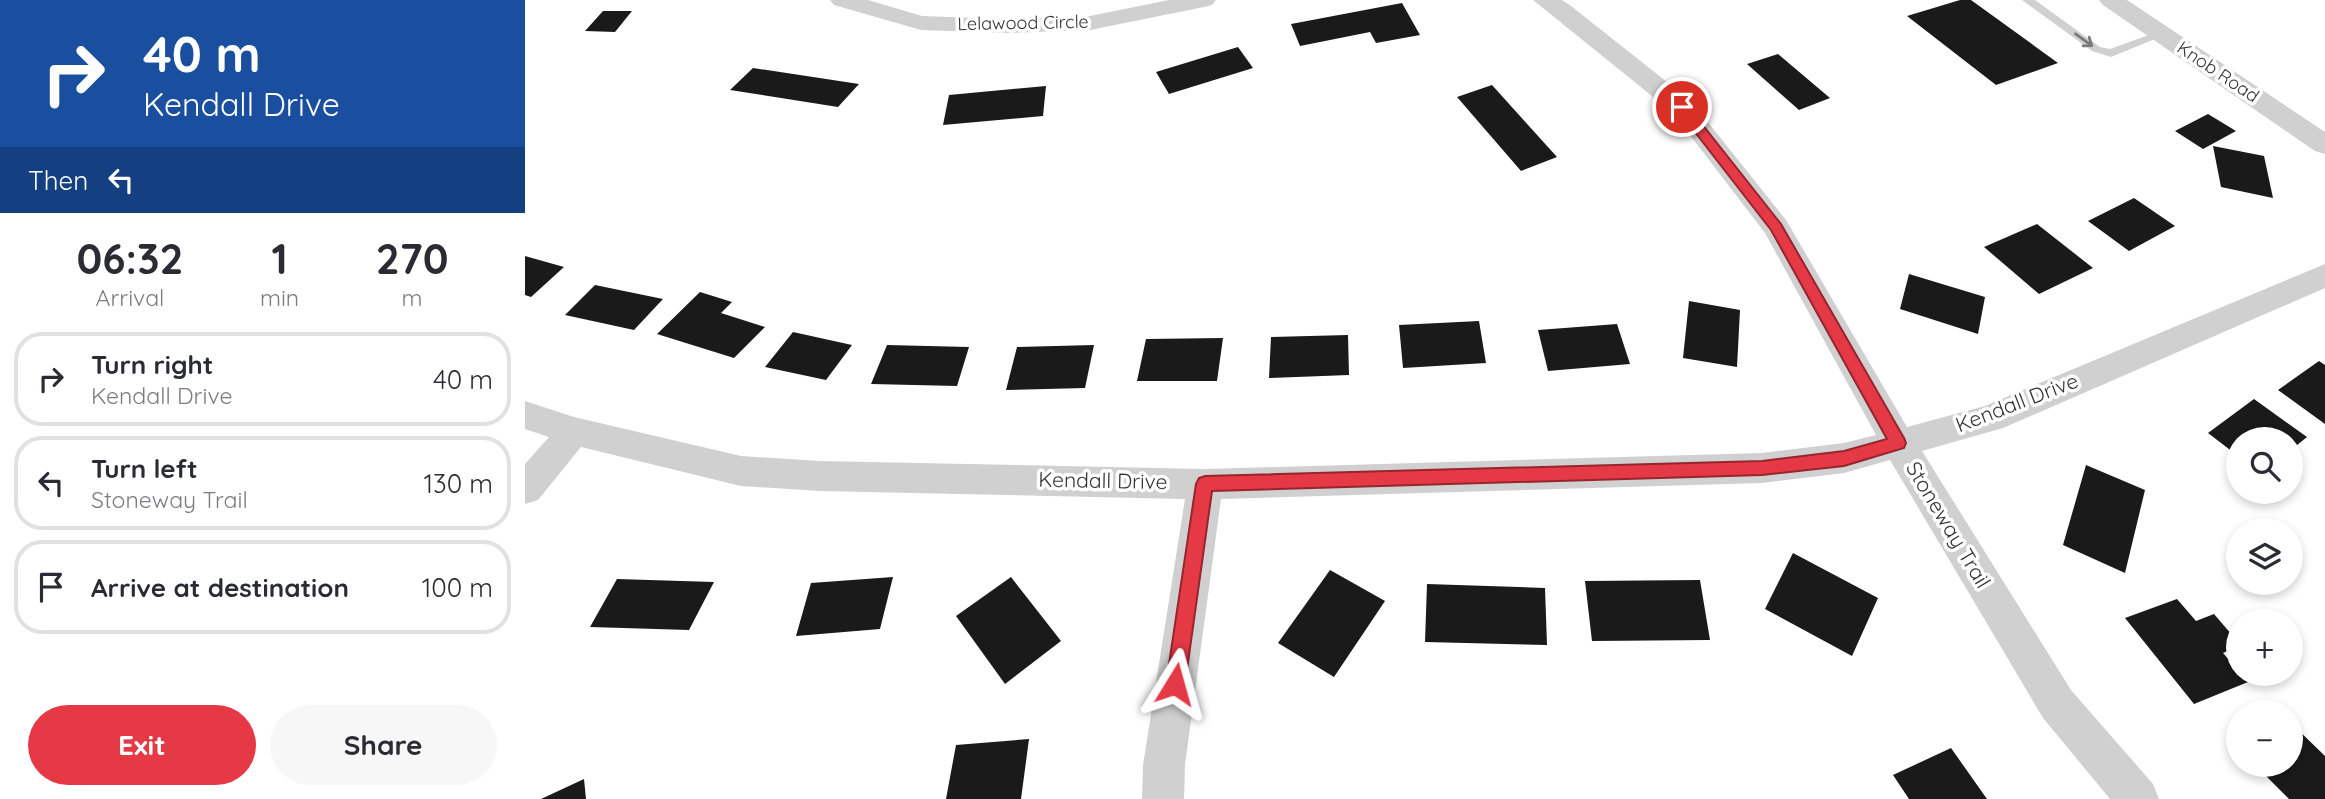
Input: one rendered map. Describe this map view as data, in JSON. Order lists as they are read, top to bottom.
{
  "streets": {
    "street": [
      "Lelawood Circle",
      "Knob Road",
      "Kendall Drive",
      "Stoneway Trail"
    ]
  },
  "crossings": [
    ["Kendall Drive", "Stoneway Trail"]
  ],
  "page": {
    "turn": ["40 m", "Kendall Drive"],
    "then": "Then",
    "eta": [
      "06:32",
      "Arrival",
      "1",
      "min",
      "270",
      "m"
    ],
    "list": [
      {
        "name": "Turn right",
        "note": "Kendall Drive",
        "value": "40 m"
      },
      {
        "name": "Turn left",
        "note": "Stoneway Trail",
        "value": "130 m"
      },
      {
        "name": "Arrive at destination",
        "value": "100 m"
      }
    ],
    "map_buttons": ["+", "−"],
    "buttons": ["Exit", "Share"]
  }
}
